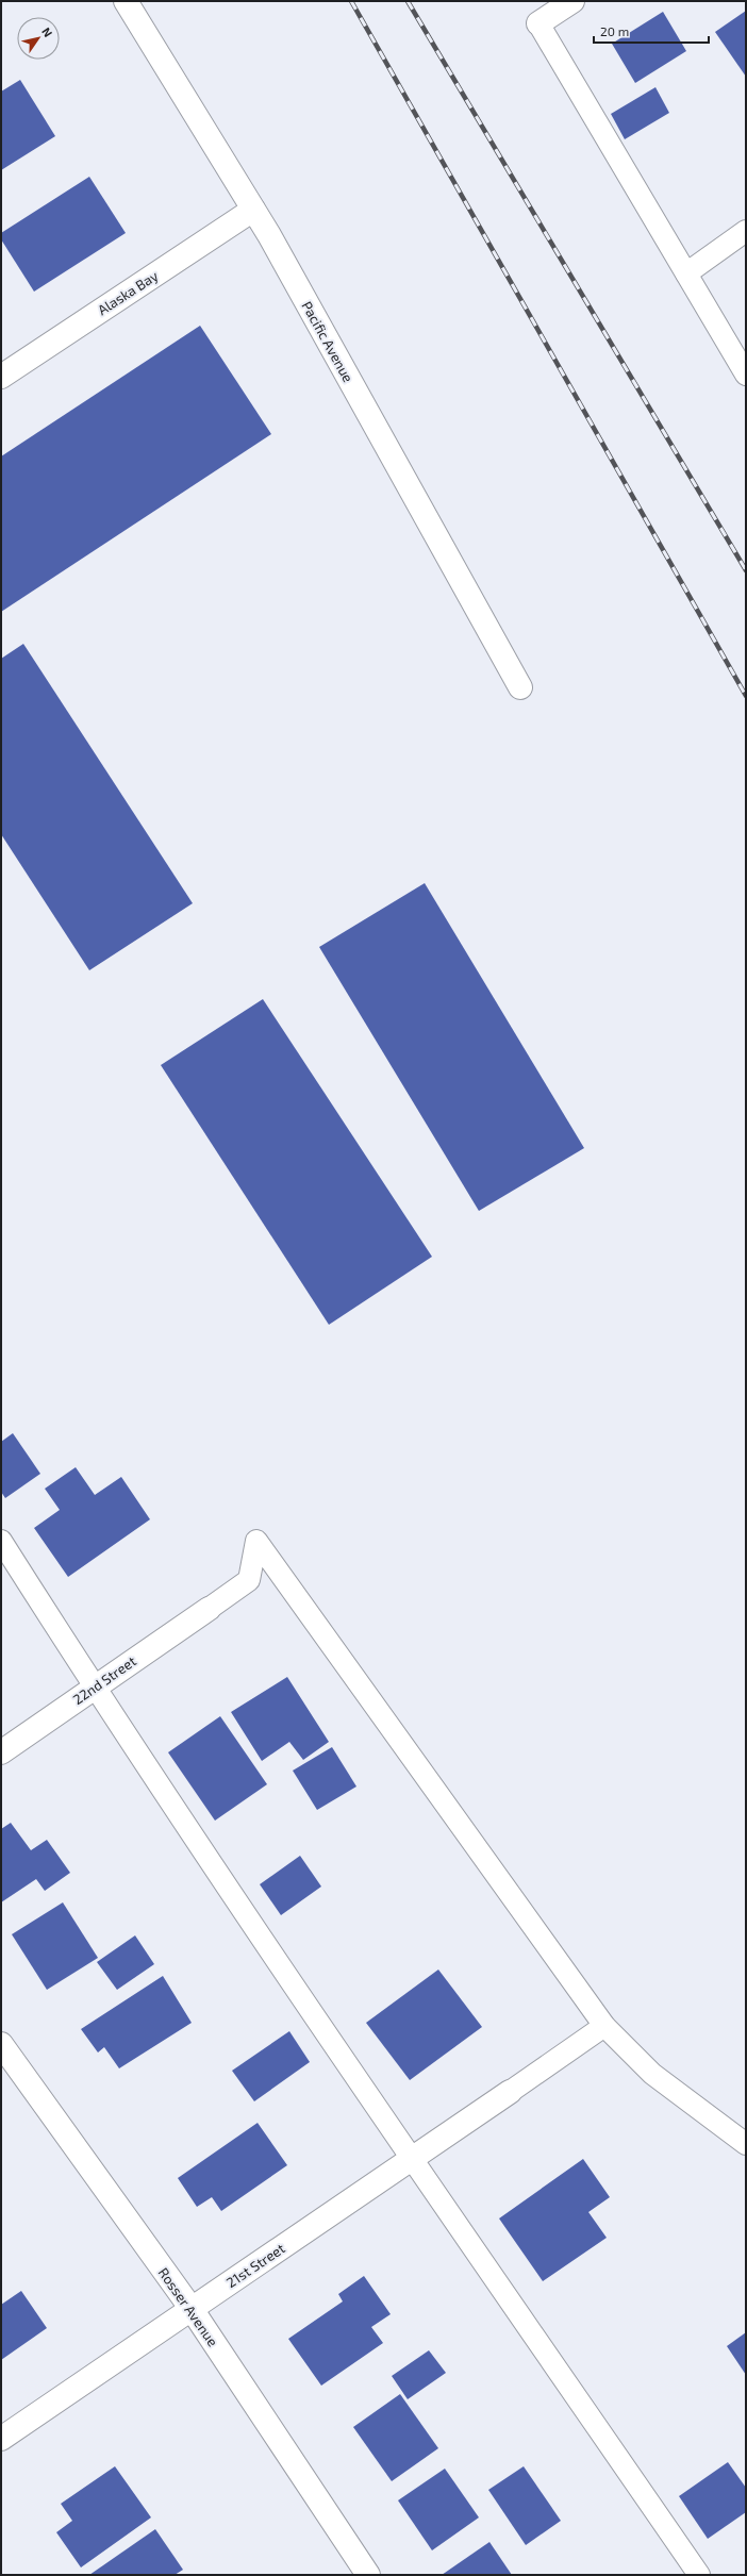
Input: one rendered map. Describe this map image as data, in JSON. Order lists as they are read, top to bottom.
{
  "streets": {
    "street": [
      "Alaska Bay",
      "Pacific Avenue",
      "22nd Street",
      "21st Street",
      "Rosser Avenue"
    ]
  },
  "crossings": [
    ["Alaska Bay", "Pacific Avenue"],
    ["21st Street", "Rosser Avenue"]
  ],
  "scale_bar": "20 m",
  "north": "top right"
}
